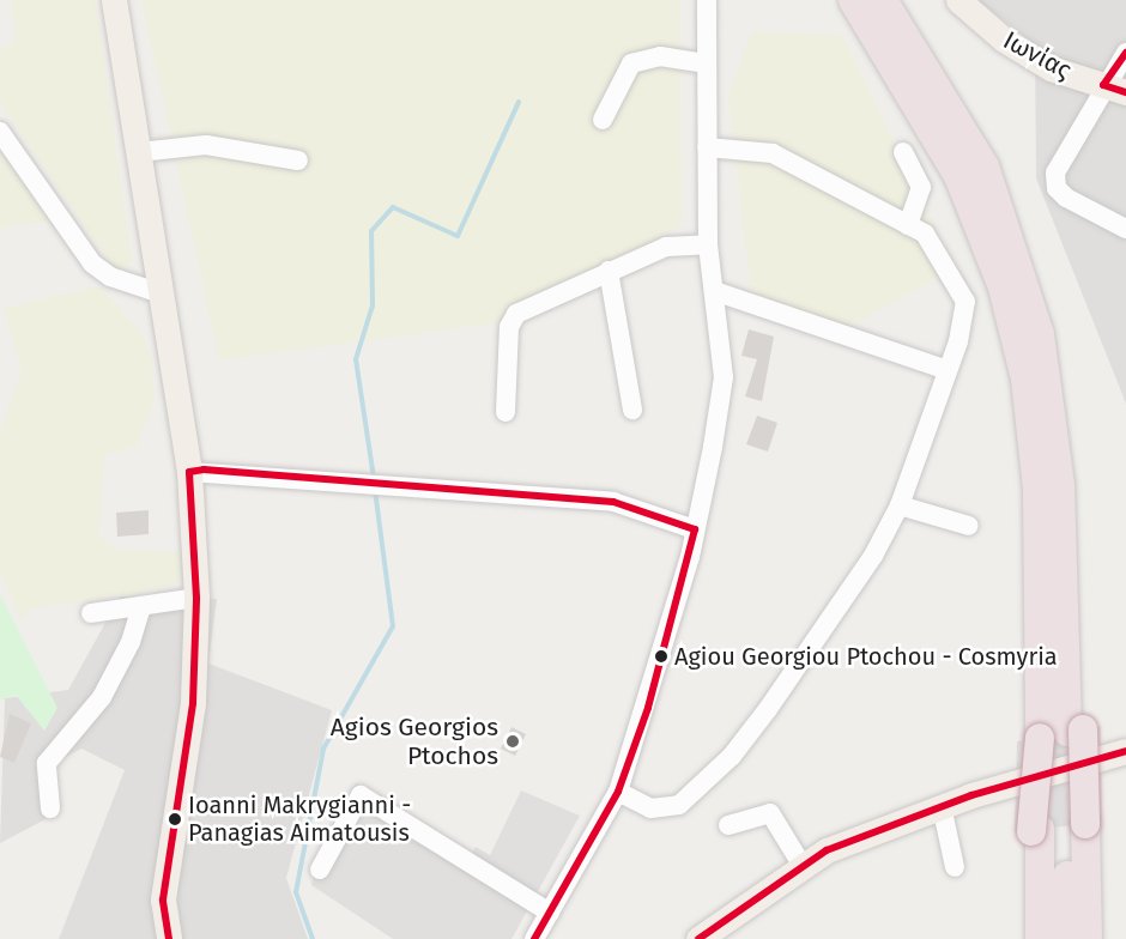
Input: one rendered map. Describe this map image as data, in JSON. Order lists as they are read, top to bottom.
{
  "streets": {
    "main road": ["Ιωνίας"]
  },
  "places": ["Agiou Georgiou Ptochou - Cosmyria", "Agios Georgios Ptochos", "Ioanni Makrygianni - Panagias Aimatousis"]
}
